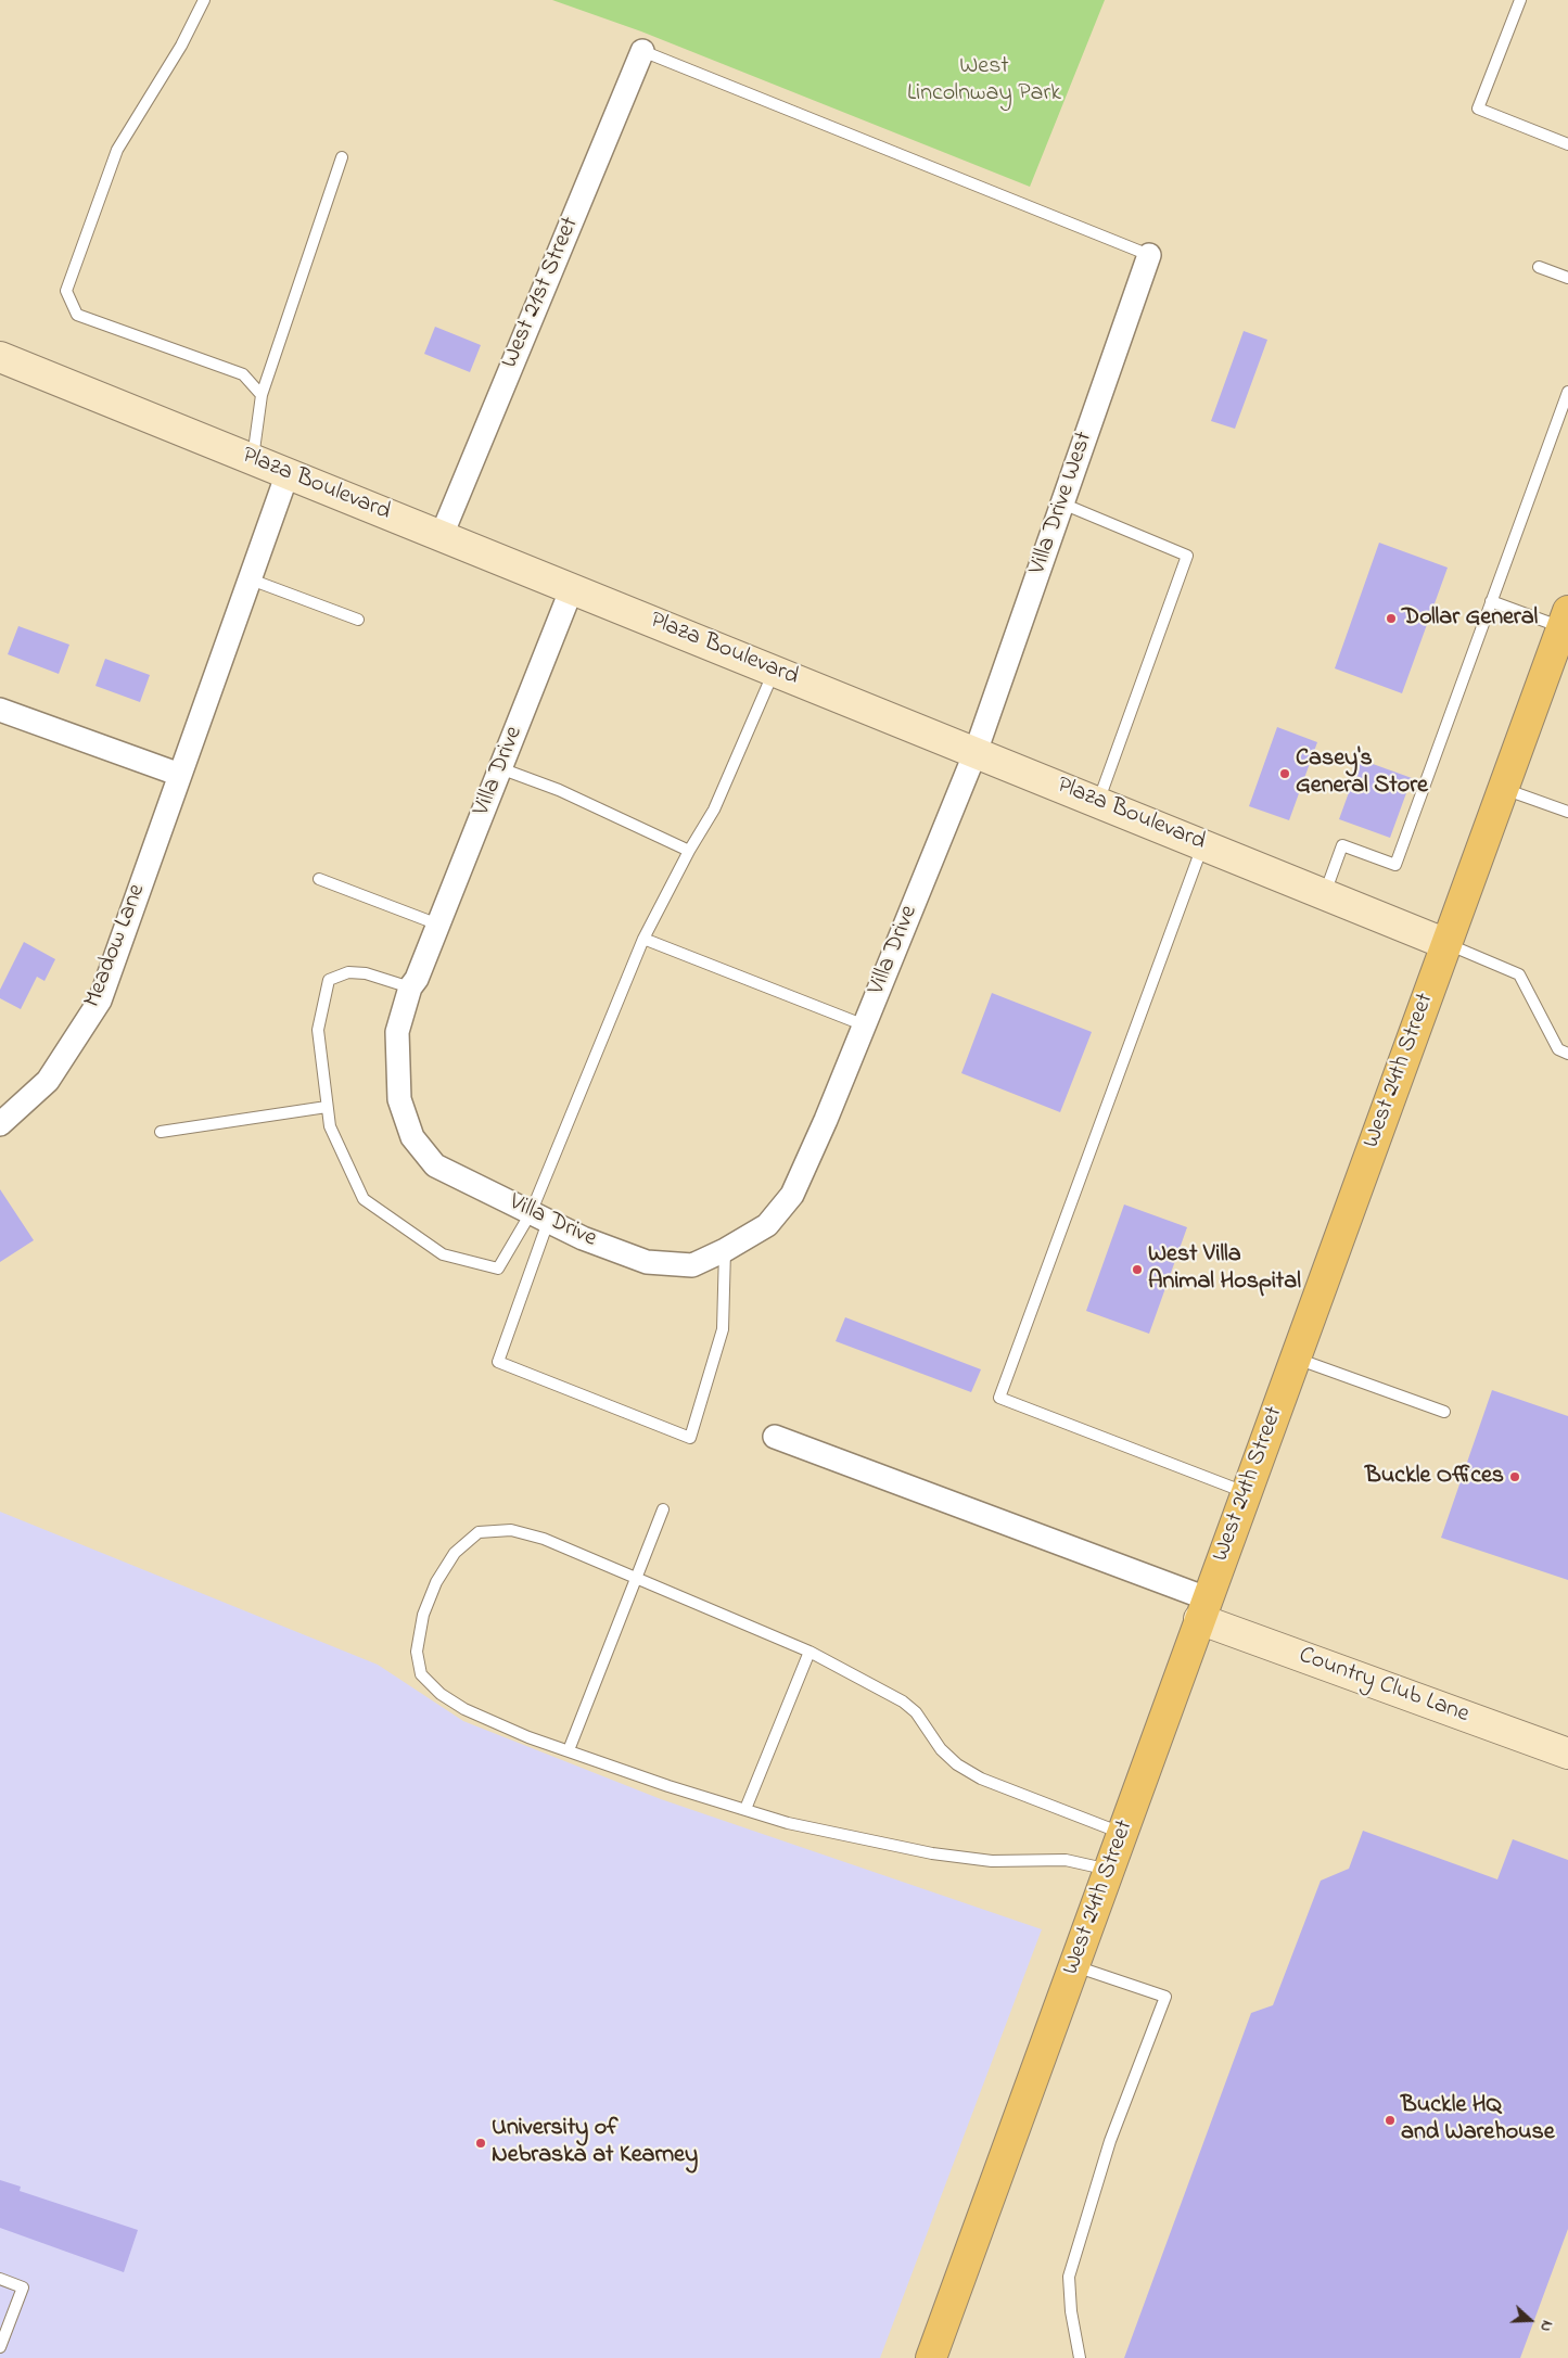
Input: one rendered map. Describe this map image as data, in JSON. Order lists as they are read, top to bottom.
{
  "streets": {
    "main road": ["West 24th Street"],
    "street": [
      "West 21st Street",
      "Plaza Boulevard",
      "Villa Drive West",
      "Villa Drive",
      "Meadow Lane",
      "Country Club Lane"
    ]
  },
  "crossings": [
    ["West 21st Street", "Plaza Boulevard"],
    ["Plaza Boulevard", "Villa Drive West"],
    ["Plaza Boulevard", "Villa Drive"],
    ["Plaza Boulevard", "Meadow Lane"],
    ["Plaza Boulevard", "West 24th Street"],
    ["Villa Drive West", "Villa Drive"],
    ["West 24th Street", "Country Club Lane"]
  ],
  "parks": ["West Lincolnway Park"],
  "places": [
    "Dollar General",
    "Casey's General Store",
    "West Villa Animal Hospital",
    "Buckle Offices",
    "Buckle HQ and Warehouse",
    "University of Nebraska at Kearney"
  ],
  "north": "right"
}
